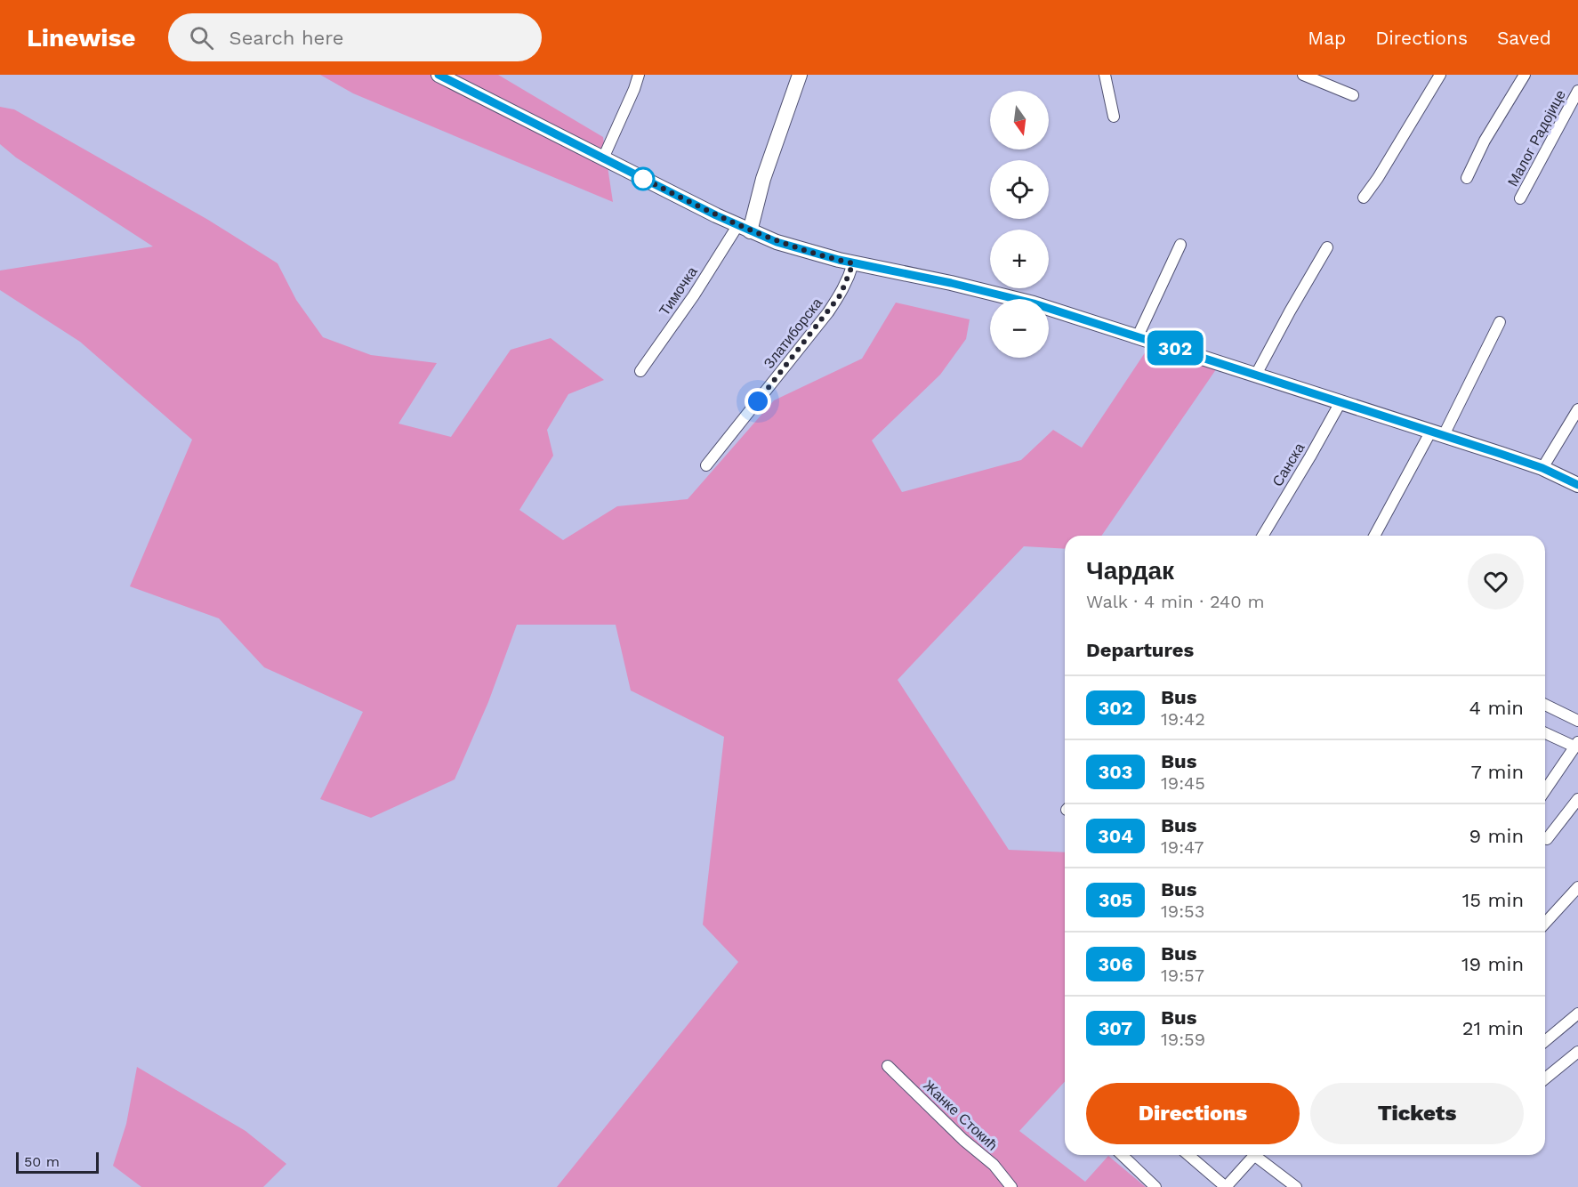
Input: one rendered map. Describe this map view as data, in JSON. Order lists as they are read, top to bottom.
{
  "streets": {
    "street": [
      "Малог Радојице",
      "Тимочка",
      "Златиборска",
      "Санска",
      "Жанке Стокић"
    ]
  },
  "lines": ["bus line 302"],
  "scale_bar": "50 m",
  "north": "bottom",
  "page": {
    "header": "Linewise",
    "search": "Search here",
    "nav": ["Map", "Directions", "Saved"],
    "on_map": "302",
    "map_buttons": ["+", "−"],
    "heading": [
      ["Чардак", "Walk · 4 min · 240 m"],
      "Departures"
    ],
    "list": [
      {
        "mark": "302",
        "name": "Bus",
        "note": "19:42",
        "value": "4 min"
      },
      {
        "mark": "303",
        "name": "Bus",
        "note": "19:45",
        "value": "7 min"
      },
      {
        "mark": "304",
        "name": "Bus",
        "note": "19:47",
        "value": "9 min"
      },
      {
        "mark": "305",
        "name": "Bus",
        "note": "19:53",
        "value": "15 min"
      },
      {
        "mark": "306",
        "name": "Bus",
        "note": "19:57",
        "value": "19 min"
      },
      {
        "mark": "307",
        "name": "Bus",
        "note": "19:59",
        "value": "21 min"
      }
    ],
    "buttons": ["Directions", "Tickets"],
    "scale": "50 m"
  }
}
